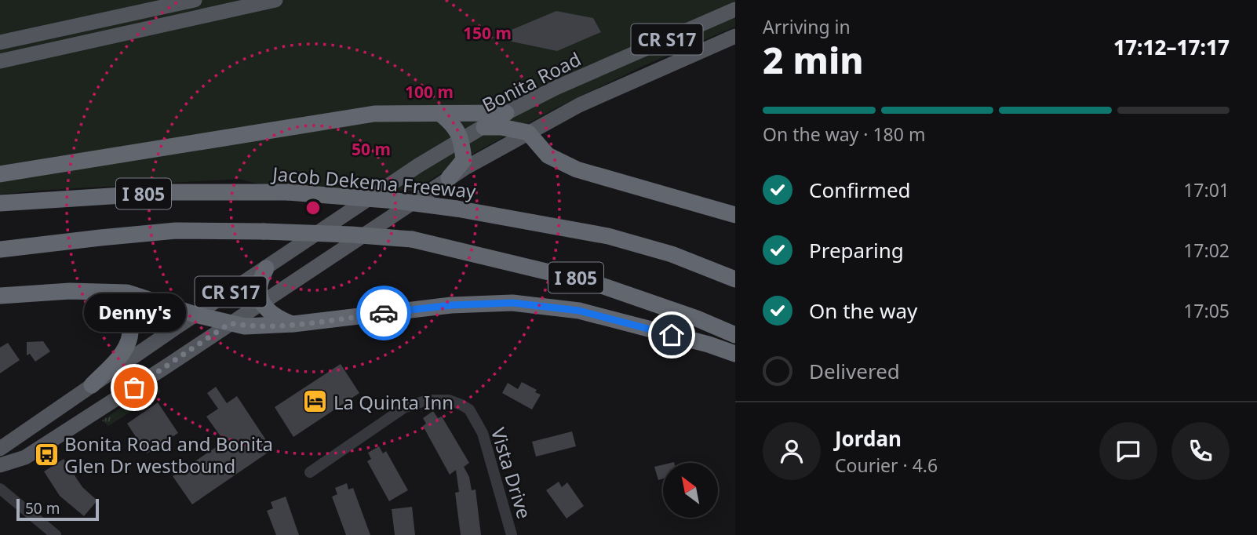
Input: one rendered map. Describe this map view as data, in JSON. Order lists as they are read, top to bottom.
{
  "streets": {
    "highway": ["Jacob Dekema Freeway", "I 805"],
    "main road": ["CR S17", "Bonita Road"],
    "street": ["Vista Drive"]
  },
  "places": {
    "other": ["Denny's"],
    "hotel": ["La Quinta Inn"],
    "bus stop": ["Bonita Road and Bonita Glen Dr westbound"]
  },
  "scale_bar": "50 m",
  "north": "top left",
  "page": {
    "heading": ["2 min", "Arriving in", "17:12–17:17"],
    "panel": ["Jordan", "Courier · 4.6"],
    "bar": "On the way · 180 m",
    "list": [
      ["Confirmed", "17:01"],
      ["Preparing", "17:02"],
      ["On the way", "17:05"],
      "Delivered"
    ],
    "bubble": "Denny's",
    "scale": "50 m"
  },
  "rings": ["150 m", "100 m", "50 m"]
}
